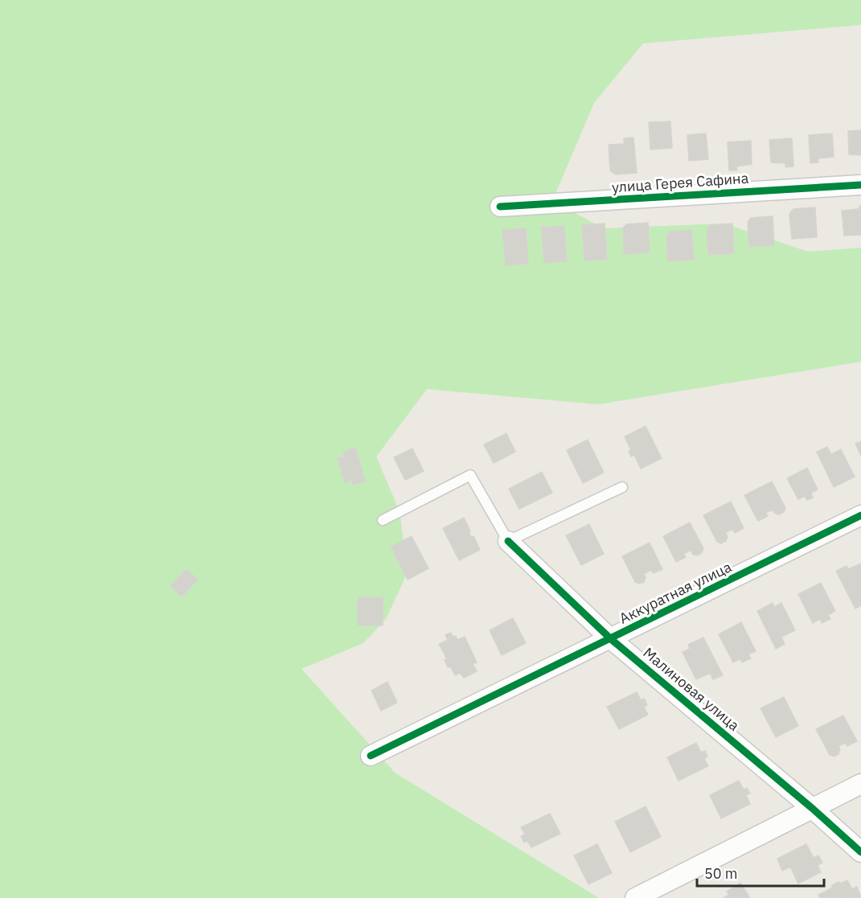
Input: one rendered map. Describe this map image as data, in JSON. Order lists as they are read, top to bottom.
{
  "streets": {
    "street": ["улица Герея Сафина", "Аккуратная улица", "Малиновая улица"]
  },
  "crossings": [
    ["Аккуратная улица", "Малиновая улица"]
  ],
  "scale_bar": "50 m"
}
